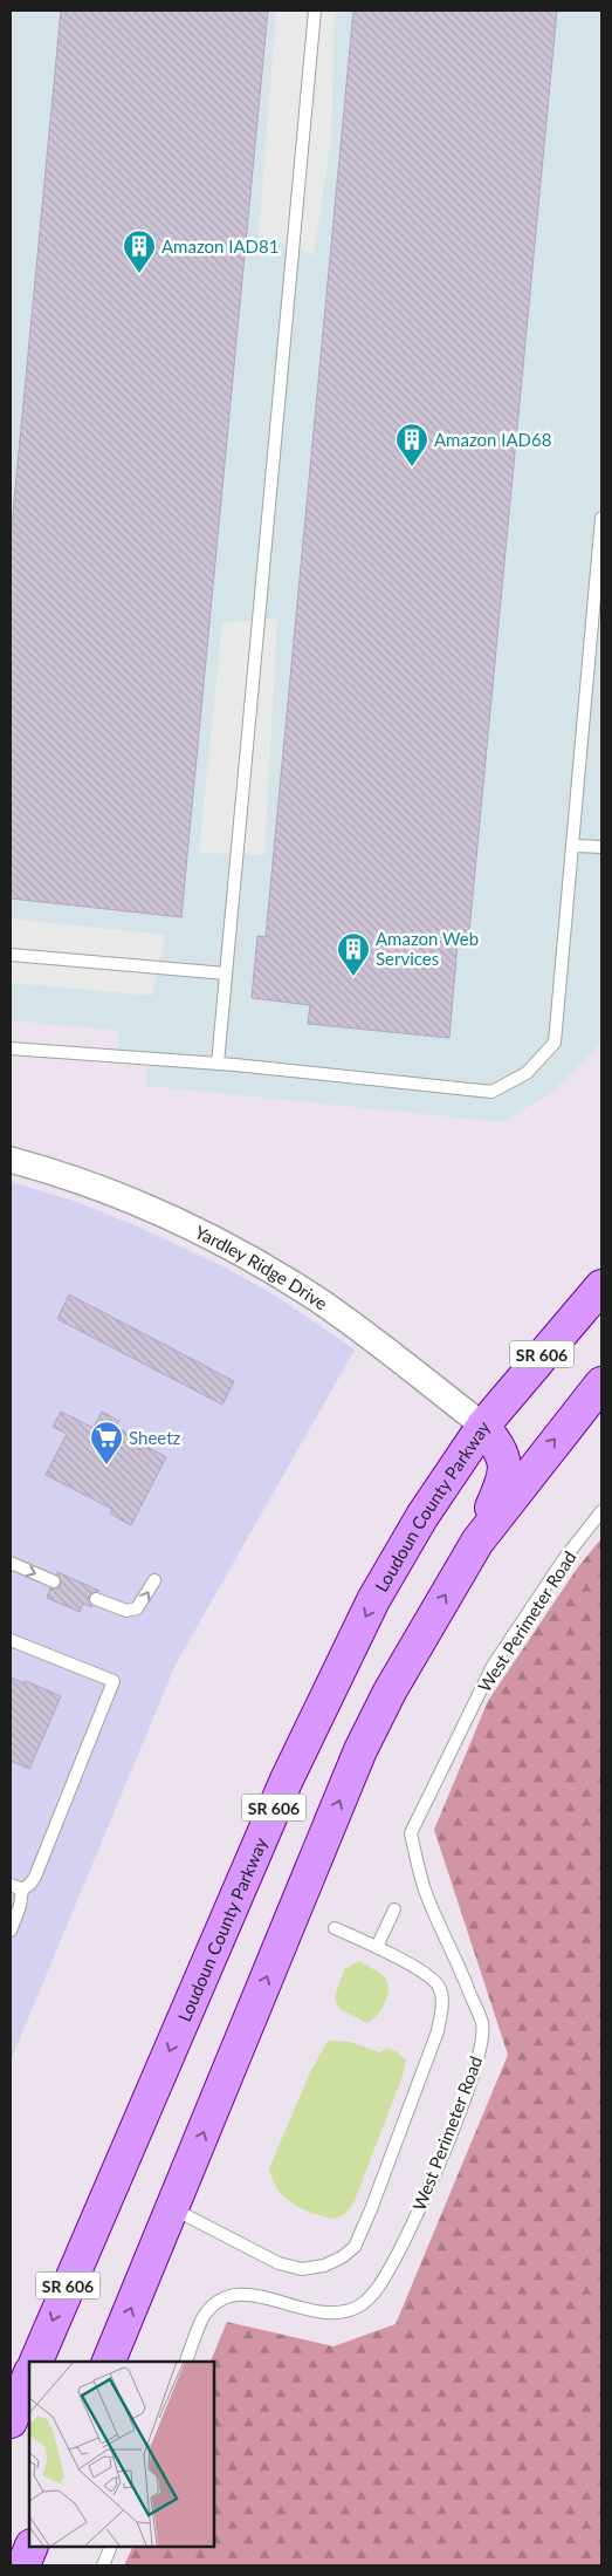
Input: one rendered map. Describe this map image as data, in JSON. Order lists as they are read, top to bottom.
{
  "streets": {
    "main road": ["SR 606", "Loudoun County Parkway"],
    "street": ["Yardley Ridge Drive"],
    "lane": ["West Perimeter Road"]
  },
  "crossings": [
    ["Yardley Ridge Drive", "Loudoun County Parkway"]
  ],
  "places": {
    "building": ["Amazon IAD81", "Amazon IAD68", "Amazon Web Services"],
    "supermarket": ["Sheetz"]
  }
}
